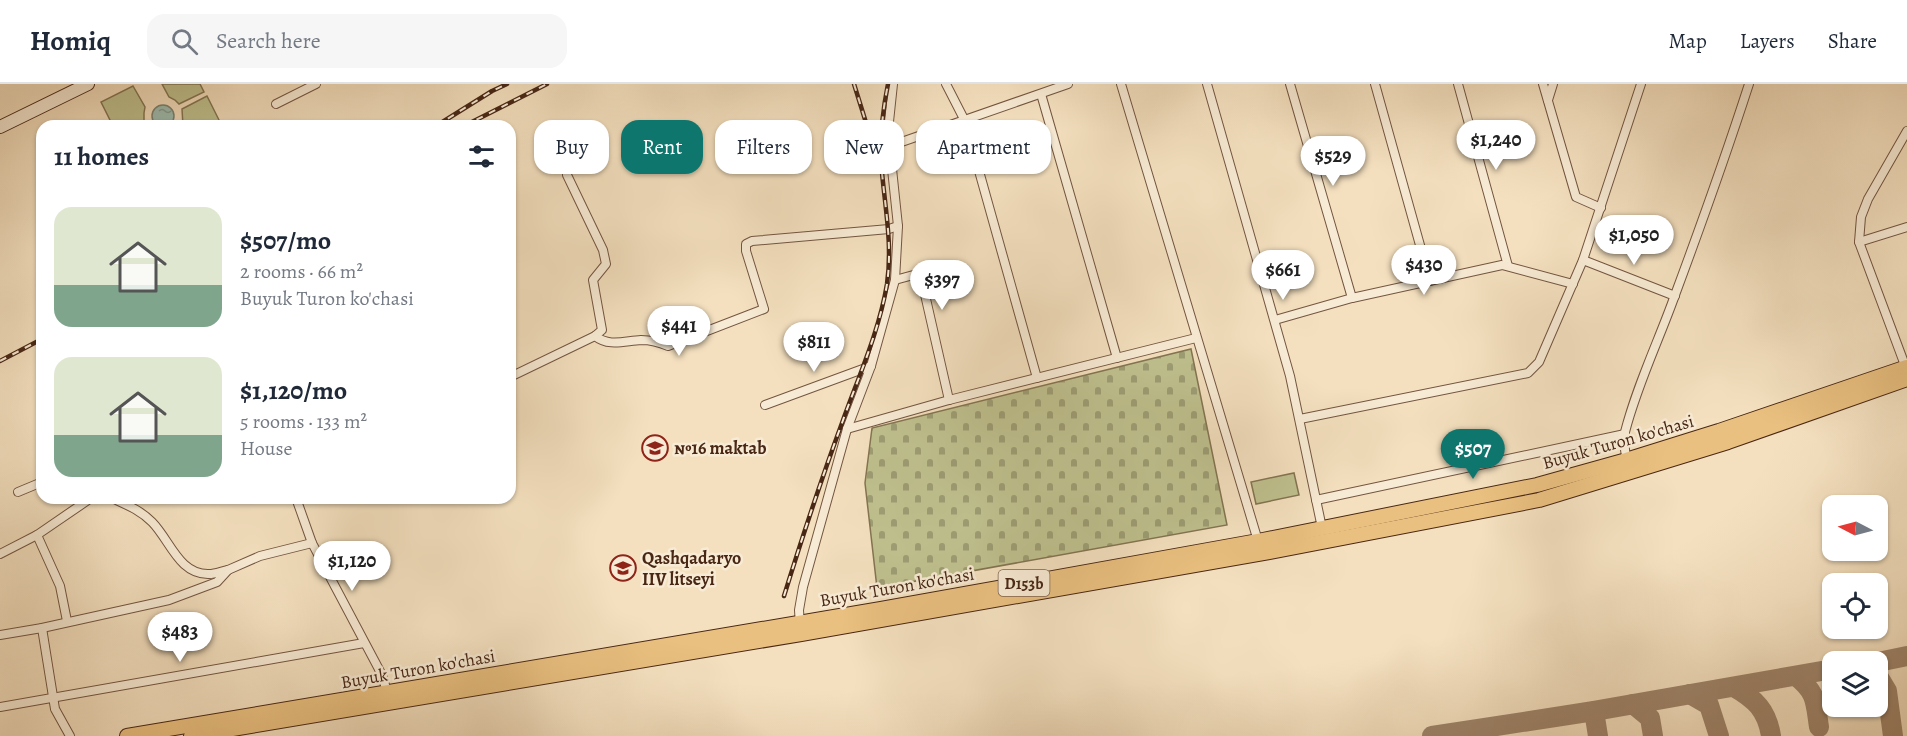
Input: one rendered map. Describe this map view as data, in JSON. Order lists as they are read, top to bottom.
{
  "streets": {
    "main road": ["Buyuk Turon ko'chasi", "D153b"]
  },
  "places": {
    "school or university": ["№16 maktab", "Qashqadaryo IIV litseyi"]
  },
  "north": "left",
  "page": {
    "header": "Homiq",
    "search": "Search here",
    "nav": ["Map", "Layers", "Share"],
    "price": [
      "$1,240",
      "$529",
      "$1,050",
      "$430",
      "$661",
      "$397",
      "$441",
      "$811",
      "$507",
      "$1,120",
      "$483"
    ],
    "chip": [
      "Buy",
      "Rent",
      "Filters",
      "New",
      "Apartment"
    ],
    "heading": "11 homes",
    "list": [
      {
        "name": "$507/mo",
        "note": "2 rooms · 66 m² · Buyuk Turon ko'chasi"
      },
      {
        "name": "$1,120/mo",
        "note": "5 rooms · 133 m² · House"
      }
    ]
  }
}
